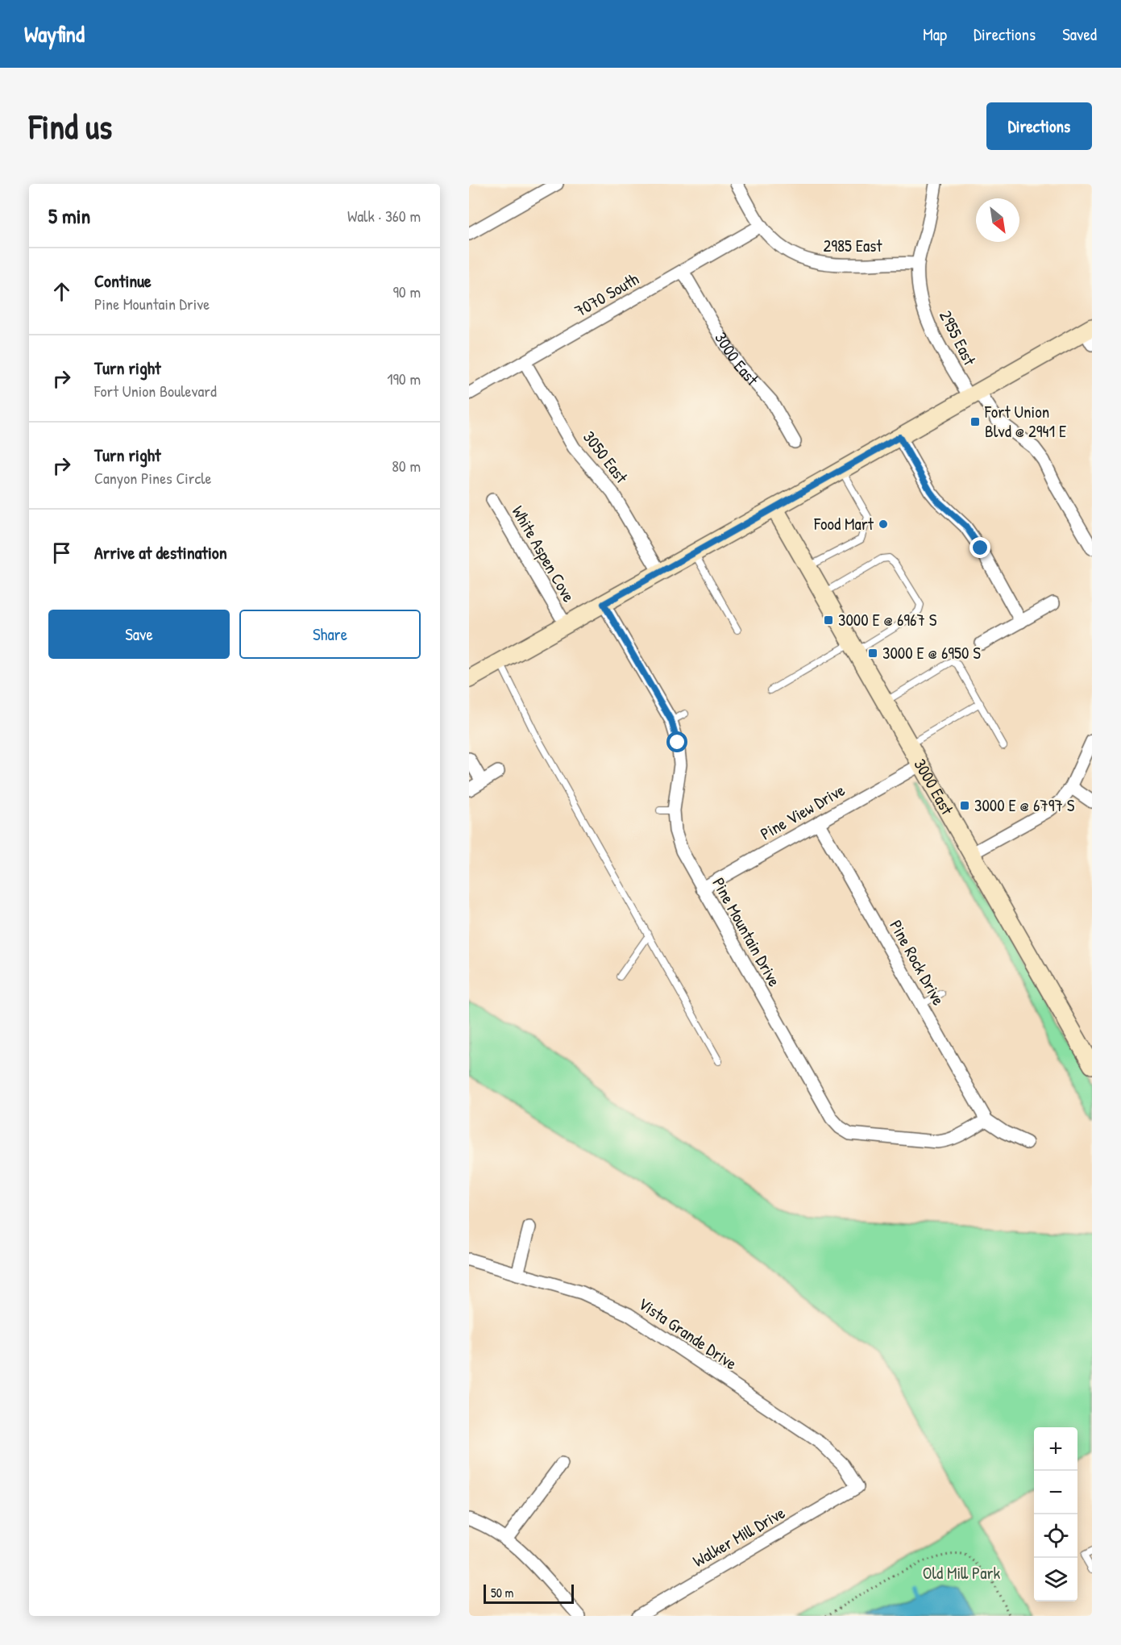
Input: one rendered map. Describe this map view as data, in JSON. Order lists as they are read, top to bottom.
{
  "streets": {
    "main road": ["3000 East"],
    "street": [
      "2985 East",
      "7070 South",
      "2955 East",
      "3050 East",
      "White Aspen Cove",
      "Pine View Drive",
      "Pine Mountain Drive",
      "Pine Rock Drive",
      "Vista Grande Drive",
      "Walker Mill Drive"
    ]
  },
  "crossings": [
    ["2985 East", "7070 South"],
    ["2985 East", "2955 East"],
    ["7070 South", "3000 East"],
    ["7070 South", "3050 East"],
    ["3000 East", "Pine View Drive"],
    ["Pine View Drive", "Pine Mountain Drive"],
    ["Pine View Drive", "Pine Rock Drive"],
    ["Pine Mountain Drive", "Pine Rock Drive"],
    ["Vista Grande Drive", "Walker Mill Drive"]
  ],
  "parks": ["Old Mill Park"],
  "places": {
    "transit": [
      "Fort Union Blvd @ 2941 E",
      "3000 E @ 6967 S",
      "3000 E @ 6950 S",
      "3000 E @ 6797 S"
    ],
    "other": ["Food Mart"]
  },
  "scale_bar": "50 m",
  "north": "bottom right",
  "page": {
    "header": "Wayfind",
    "nav": ["Map", "Directions", "Saved"],
    "buttons": [
      "Directions",
      ["Save", "Share"]
    ],
    "title": "Find us",
    "heading": ["5 min", "Walk · 360 m"],
    "list": [
      ["Continue", "Pine Mountain Drive", "90 m"],
      ["Turn right", "Fort Union Boulevard", "190 m"],
      ["Turn right", "Canyon Pines Circle", "80 m"],
      "Arrive at destination"
    ],
    "map_buttons": ["+", "−"],
    "scale": "50 m"
  }
}
